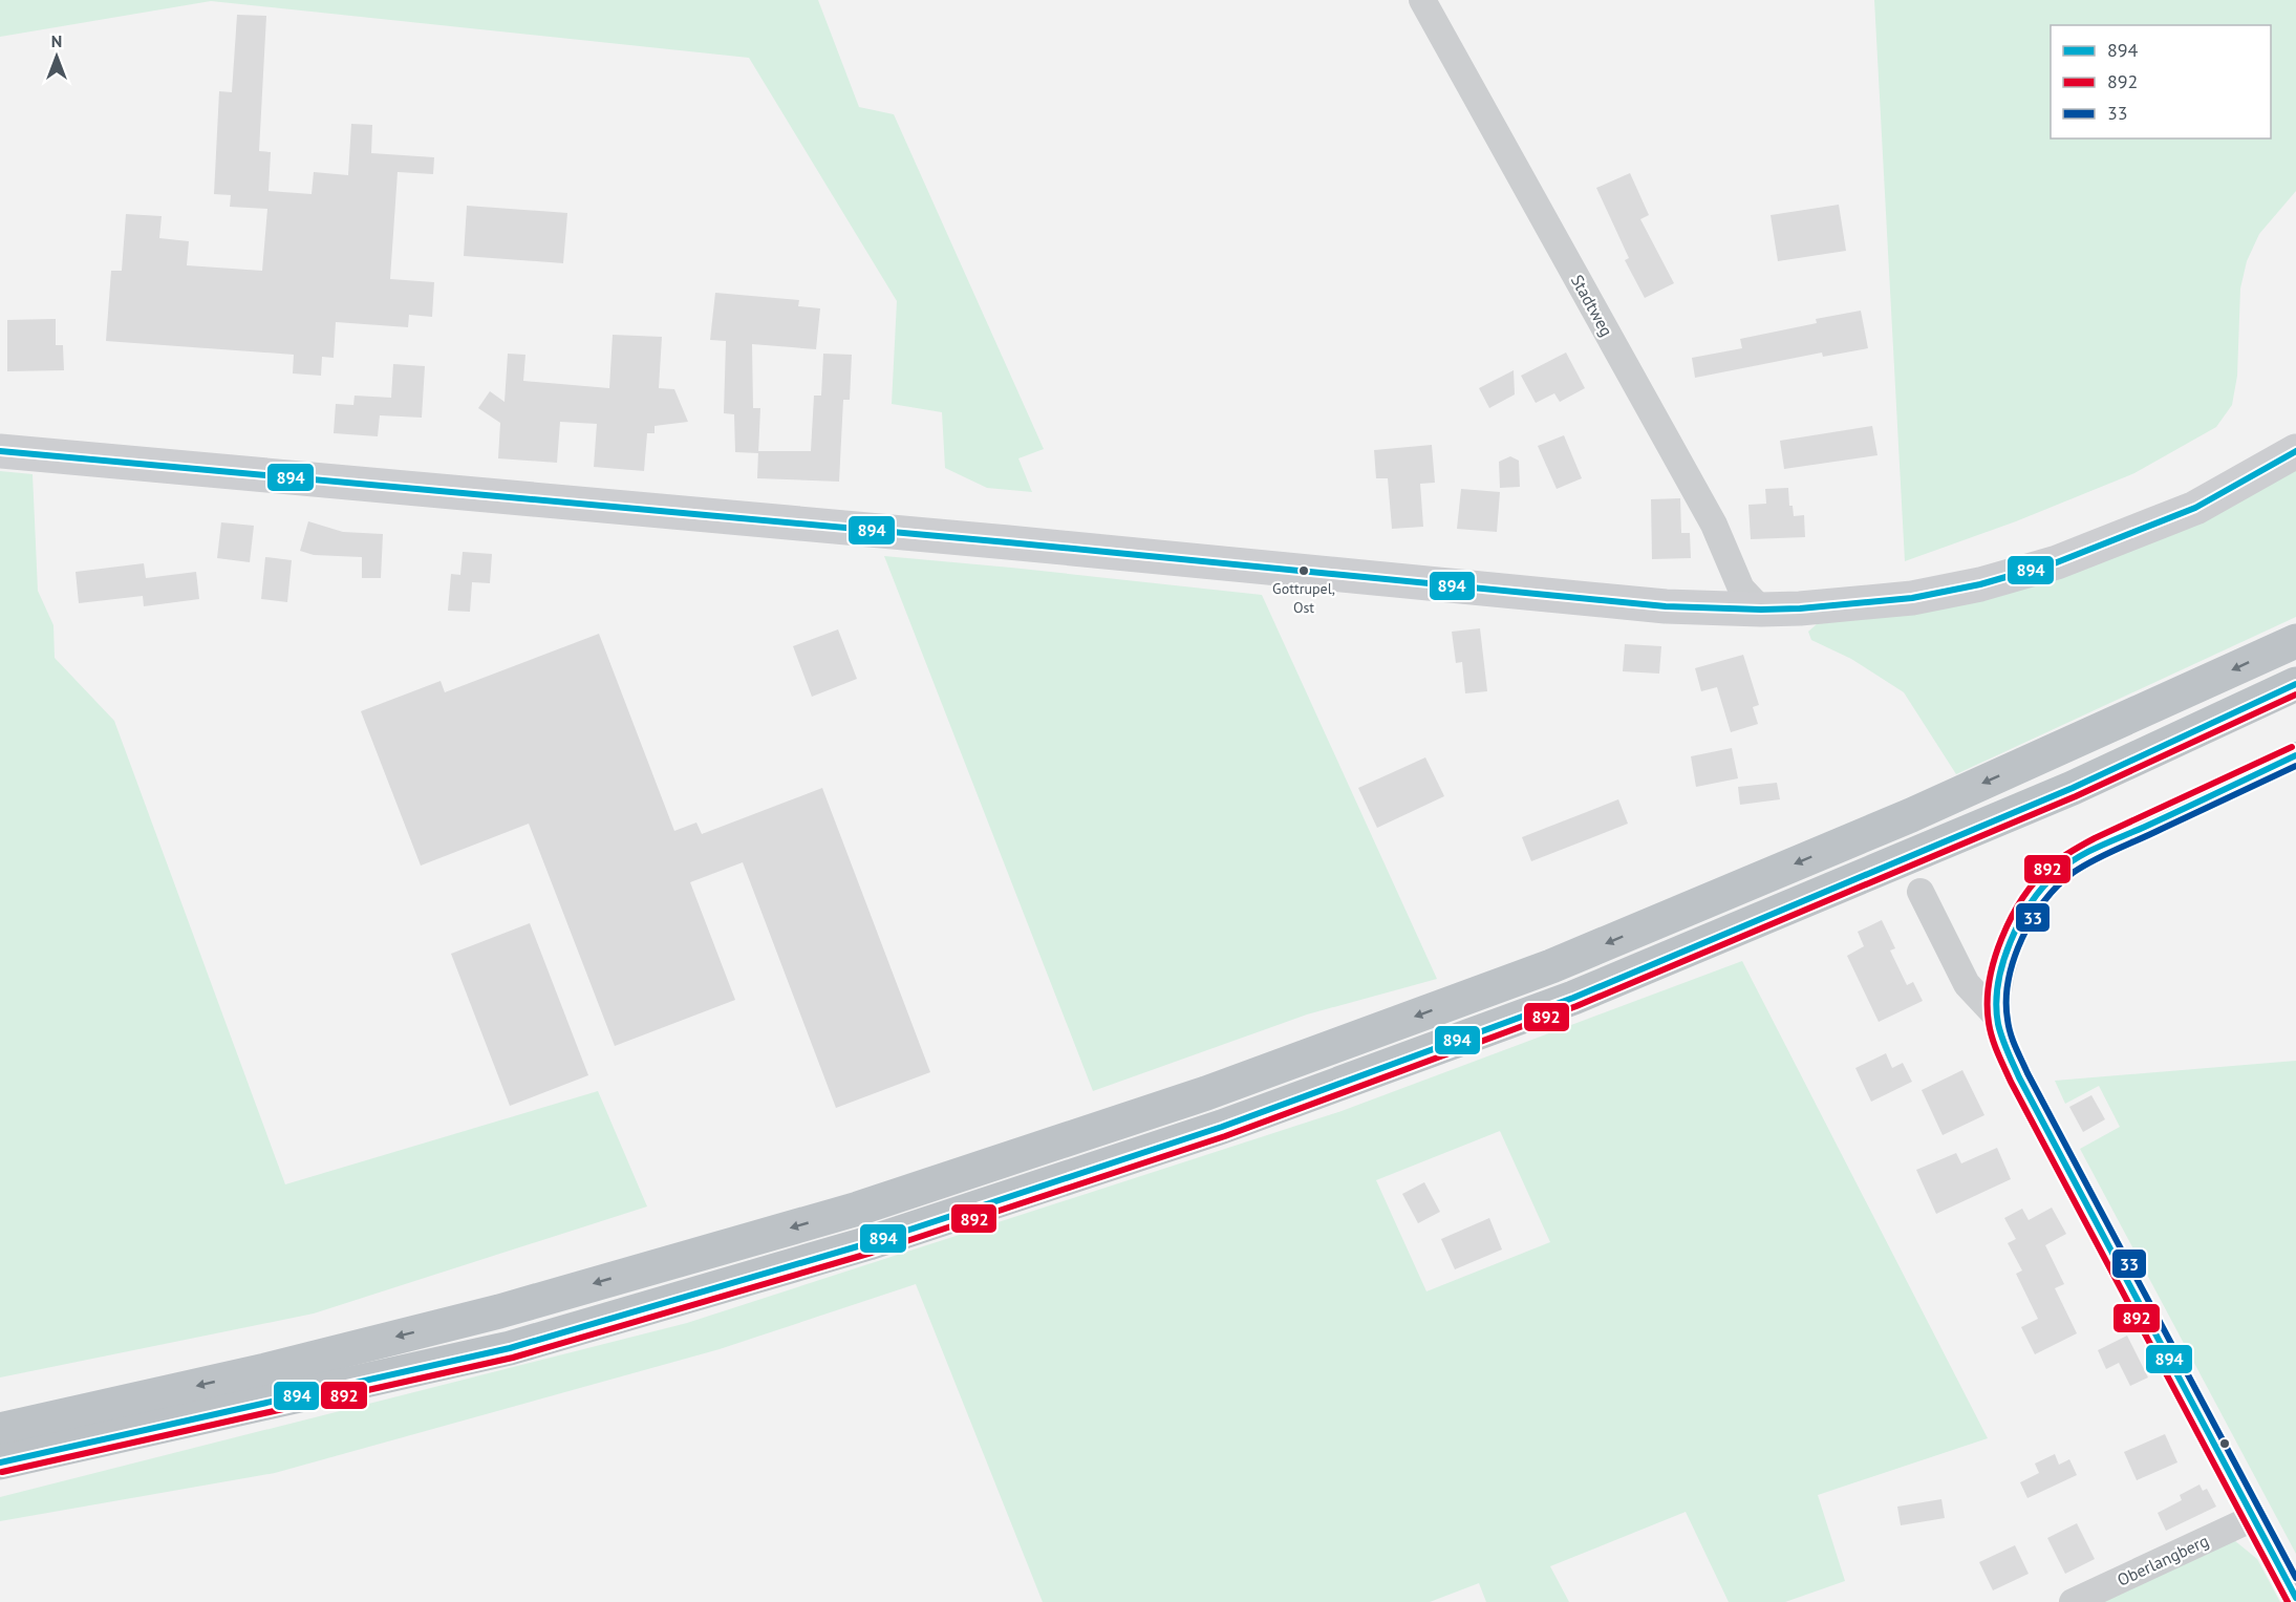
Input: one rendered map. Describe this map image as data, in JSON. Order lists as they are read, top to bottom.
{
  "streets": {
    "street": ["Stadtweg", "Oberlangberg"]
  },
  "places": ["Gottrupel, Ost"],
  "lines": ["transit line 894", "transit line 892", "transit line 33"],
  "legend": ["894", "892", "33"],
  "north": "top"
}
